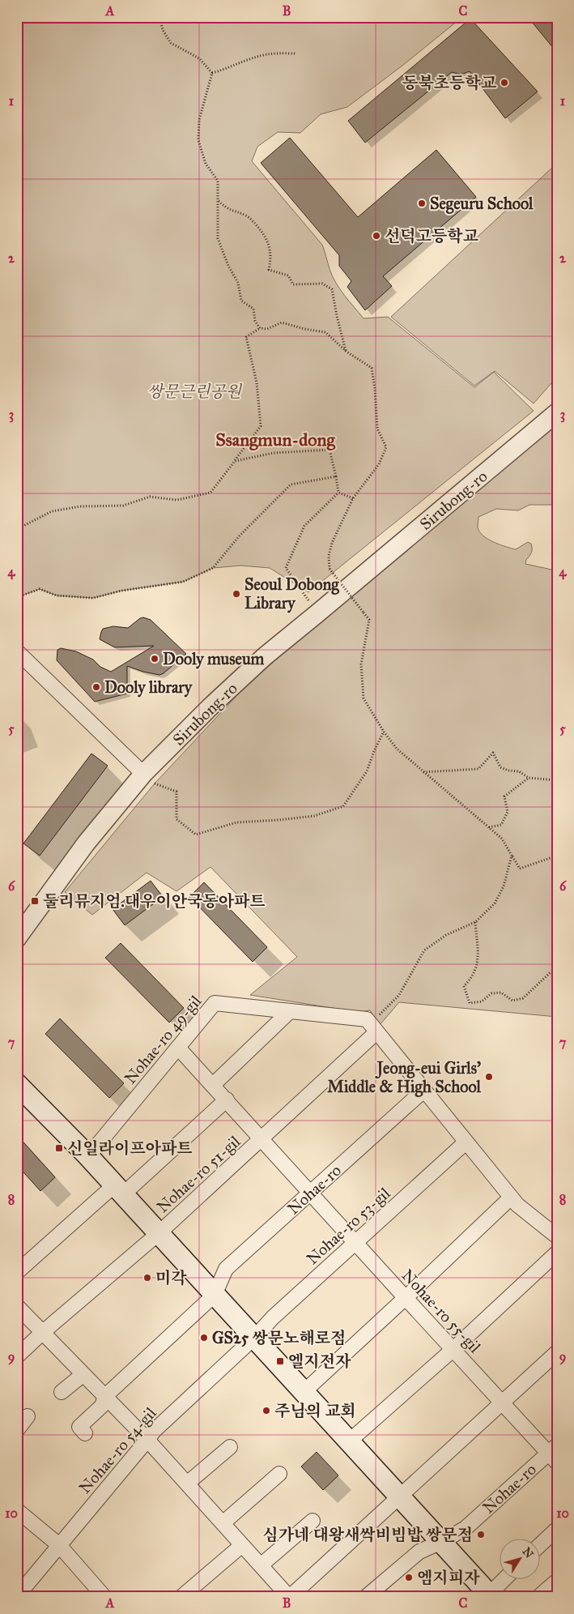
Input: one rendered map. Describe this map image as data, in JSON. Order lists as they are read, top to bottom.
{
  "streets": {
    "street": [
      "Sirubong-ro",
      "Nohae-ro 49-gil",
      "Nohae-ro 51-gil",
      "Nohae-ro",
      "Nohae-ro 53-gil",
      "Nohae-ro 55-gil",
      "Nohae-ro 54-gil"
    ]
  },
  "crossings": [
    ["Nohae-ro 49-gil", "Nohae-ro 51-gil"],
    ["Nohae-ro 51-gil", "Nohae-ro"],
    ["Nohae-ro 51-gil", "Nohae-ro 53-gil"],
    ["Nohae-ro 51-gil", "Nohae-ro 55-gil"],
    ["Nohae-ro", "Nohae-ro 55-gil"],
    ["Nohae-ro 53-gil", "Nohae-ro 55-gil"],
    ["Nohae-ro 53-gil", "Nohae-ro 54-gil"]
  ],
  "districts": ["Ssangmun-dong"],
  "parks": ["쌍문근린공원"],
  "places": {
    "other": [
      "동북초등학교",
      "Segeuru School",
      "선덕고등학교",
      "Seoul Dobong Library",
      "Dooly museum",
      "Dooly library",
      "Jeong-eui Girls' Middle & High School",
      "미각",
      "GS25 쌍문노해로점",
      "주님의 교회",
      "심가네 대왕새싹비빔밥 쌍문점",
      "엠지피자"
    ],
    "transit": ["둘리뮤지엄.대우이안국동아파트", "신일라이프아파트", "엘지전자"]
  },
  "north": "top right",
  "grid": {
    "columns": ["A", "B", "C"],
    "rows": [
      "1",
      "2",
      "3",
      "4",
      "5",
      "6",
      "7",
      "8",
      "9",
      "10"
    ]
  }
}
